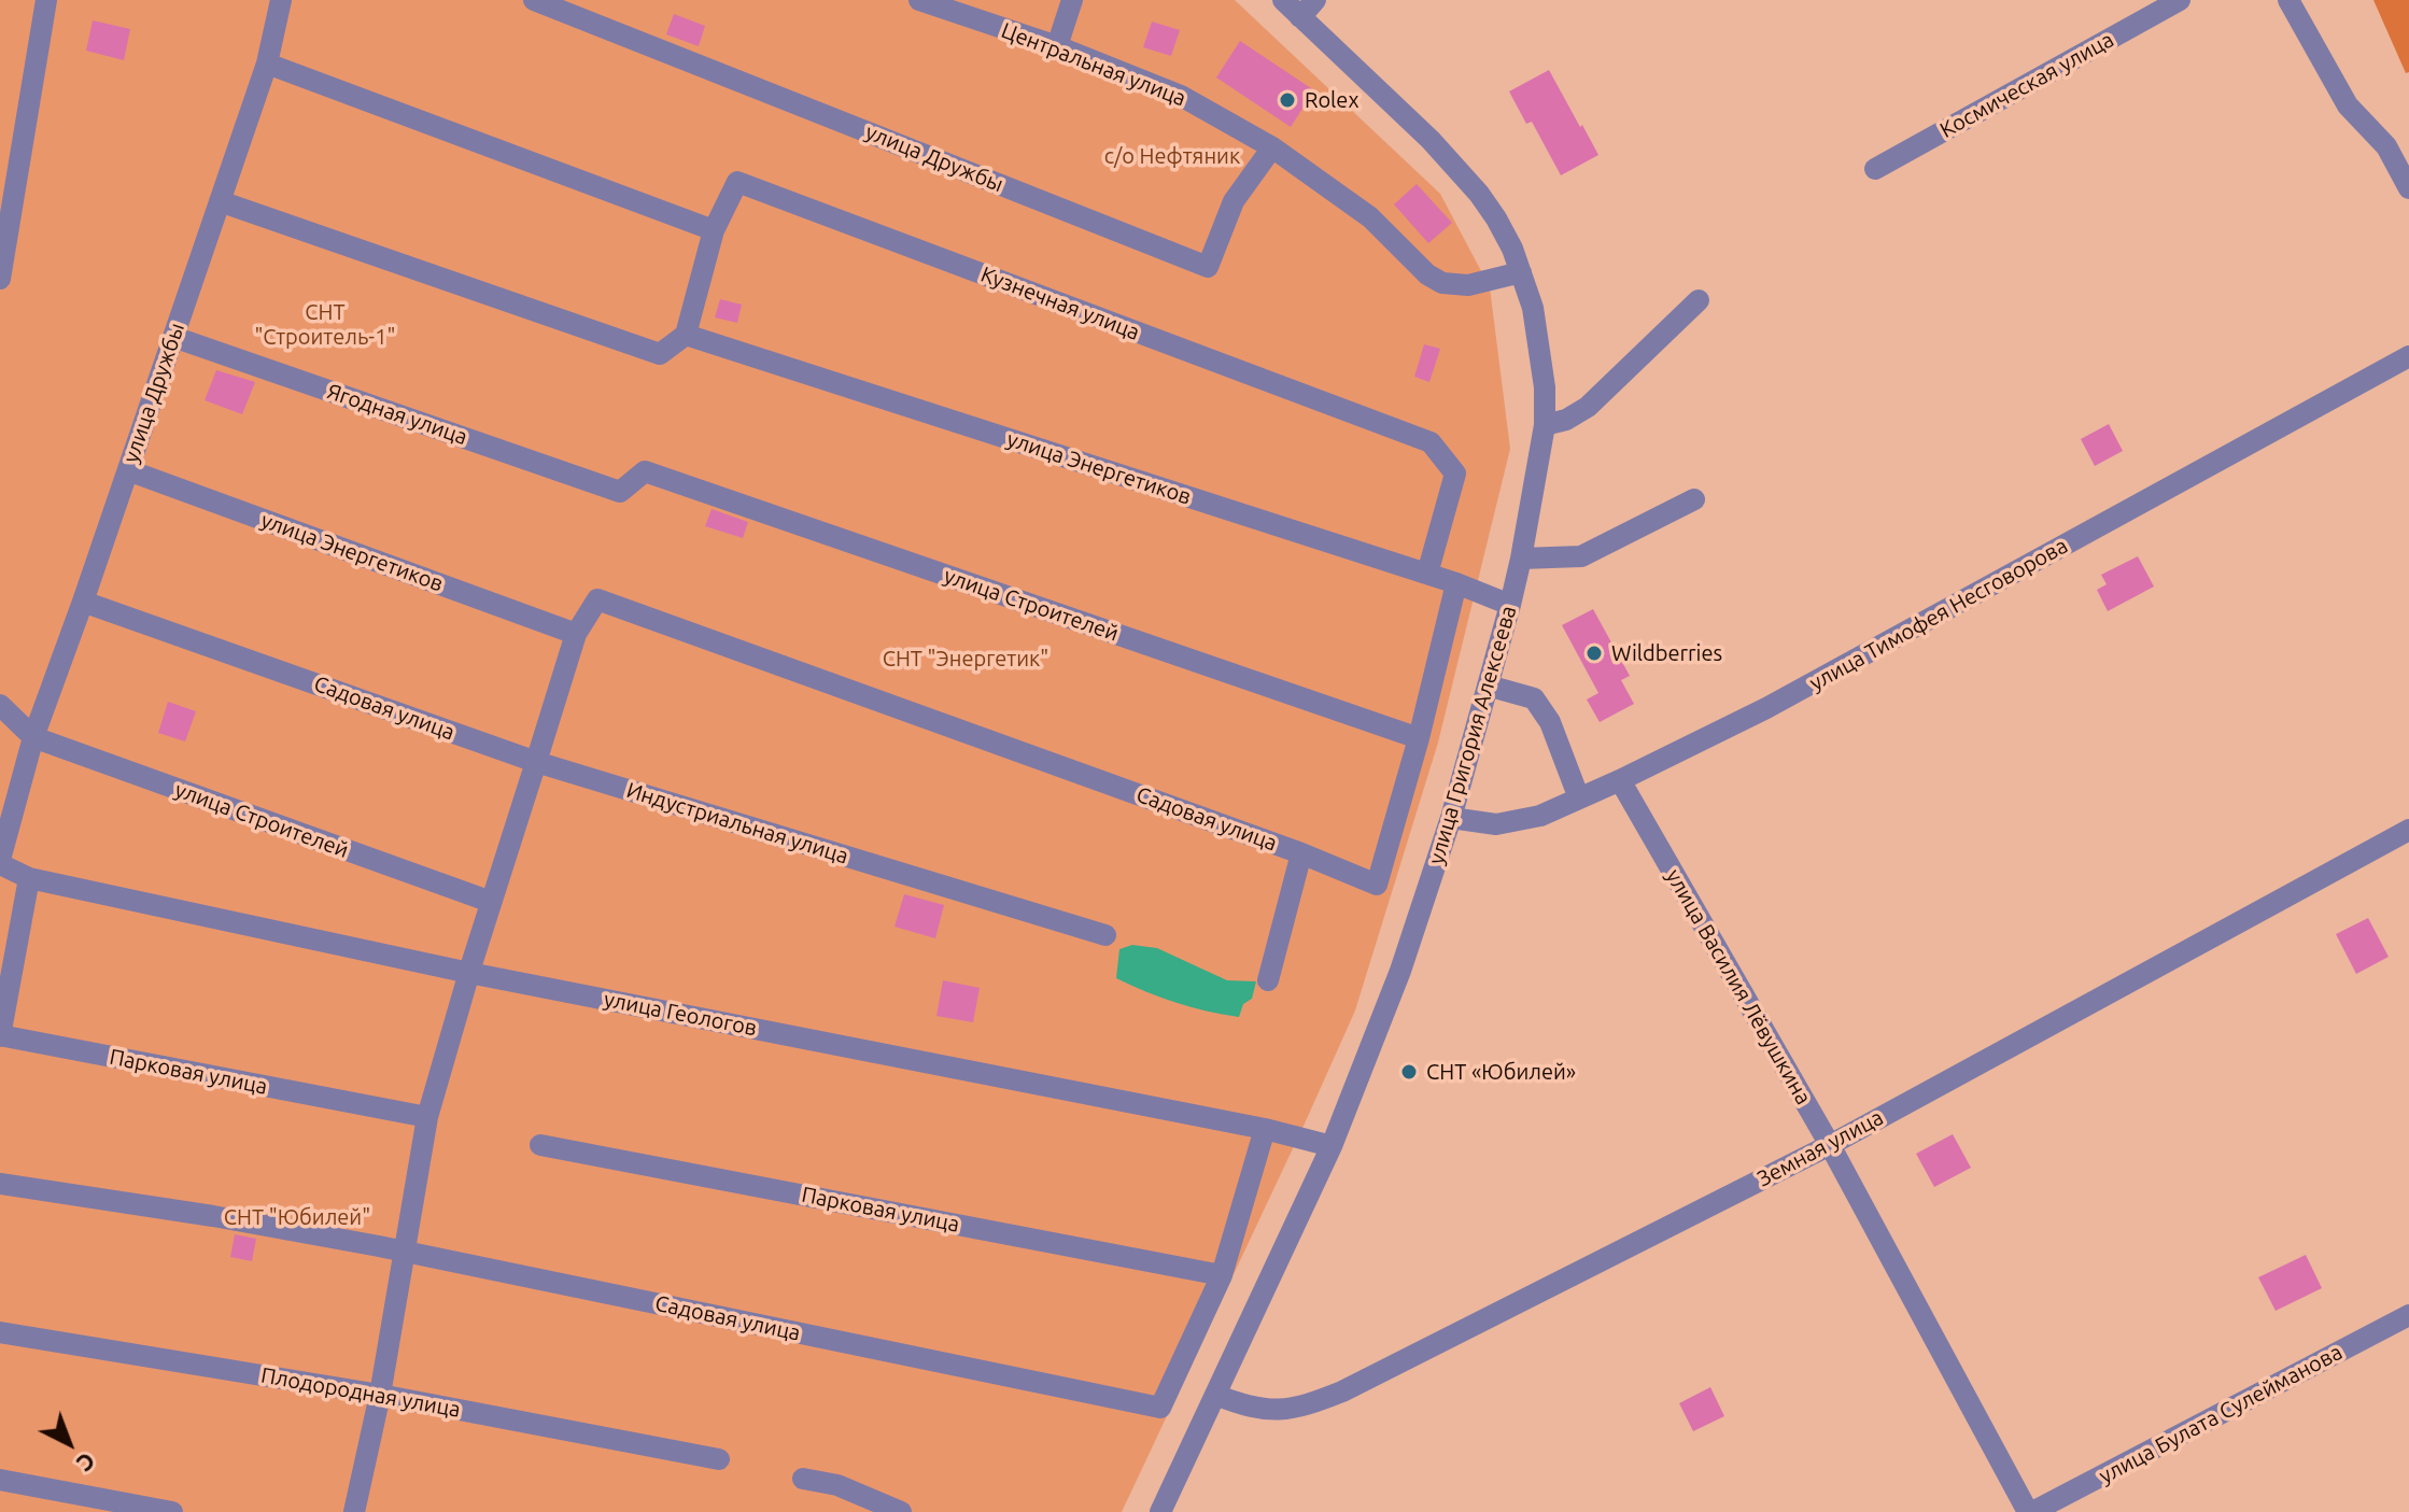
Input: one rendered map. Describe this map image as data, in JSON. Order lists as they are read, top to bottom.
{
  "streets": {
    "street": [
      "Центральная улица",
      "Космическая улица",
      "улица Дружбы",
      "Кузнечная улица",
      "Ягодная улица",
      "улица Энергетиков",
      "улица Строителей",
      "улица Тимофея Несговорова",
      "Садовая улица",
      "улица Григория Алексеева",
      "Индустриальная улица",
      "улица Василия Лёвушкина",
      "улица Геологов",
      "Парковая улица",
      "Земная улица",
      "Плодородная улица",
      "улица Булата Сулейманова"
    ]
  },
  "crossings": [
    ["Центральная улица", "улица Дружбы"],
    ["Центральная улица", "улица Григория Алексеева"],
    ["улица Дружбы", "Ягодная улица"],
    ["улица Дружбы", "улица Энергетиков"],
    ["улица Дружбы", "улица Строителей"],
    ["улица Дружбы", "Садовая улица"],
    ["улица Дружбы", "улица Геологов"],
    ["Кузнечная улица", "улица Энергетиков"],
    ["Ягодная улица", "улица Строителей"],
    ["улица Энергетиков", "Садовая улица"],
    ["улица Энергетиков", "улица Григория Алексеева"],
    ["улица Строителей", "Садовая улица"],
    ["улица Тимофея Несговорова", "улица Григория Алексеева"],
    ["улица Тимофея Несговорова", "улица Василия Лёвушкина"],
    ["Садовая улица", "Индустриальная улица"],
    ["Садовая улица", "улица Геологов"],
    ["Садовая улица", "Парковая улица"],
    ["улица Григория Алексеева", "улица Геологов"],
    ["улица Григория Алексеева", "Земная улица"],
    ["улица Василия Лёвушкина", "Земная улица"],
    ["улица Василия Лёвушкина", "улица Булата Сулейманова"]
  ],
  "parks": [
    "с/о Нефтяник",
    "СНТ \"Строитель-1\"",
    "СНТ \"Энергетик\"",
    "СНТ \"Юбилей\""
  ],
  "places": ["Rolex", "Wildberries", "СНТ «Юбилей»"],
  "north": "bottom right"
}
